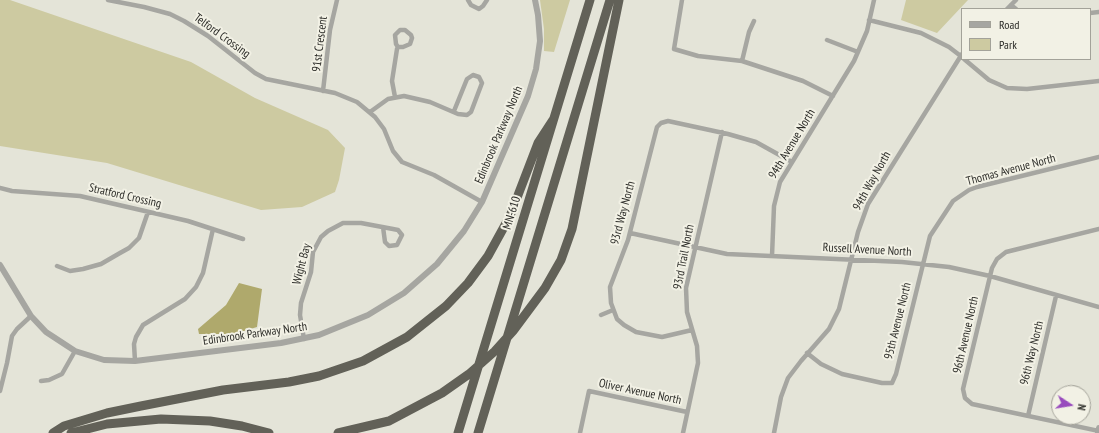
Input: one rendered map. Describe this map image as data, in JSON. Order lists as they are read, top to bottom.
{
  "streets": {
    "highway": ["MN-610"],
    "street": [
      "Telford Crossing",
      "91st Crescent",
      "Edinbrook Parkway North",
      "94th Avenue North",
      "Thomas Avenue North",
      "94th Way North",
      "Stratford Crossing",
      "93rd Way North",
      "Russell Avenue North",
      "93rd Trail North",
      "Wight Bay",
      "95th Avenue North",
      "96th Avenue North",
      "96th Way North",
      "Oliver Avenue North"
    ]
  },
  "crossings": [
    ["Telford Crossing", "91st Crescent"],
    ["Telford Crossing", "Edinbrook Parkway North"],
    ["Edinbrook Parkway North", "Wight Bay"],
    ["94th Avenue North", "Russell Avenue North"],
    ["Thomas Avenue North", "Russell Avenue North"],
    ["Thomas Avenue North", "95th Avenue North"],
    ["94th Way North", "Russell Avenue North"],
    ["94th Way North", "95th Avenue North"],
    ["93rd Way North", "Russell Avenue North"],
    ["93rd Way North", "93rd Trail North"],
    ["Russell Avenue North", "93rd Trail North"],
    ["Russell Avenue North", "95th Avenue North"],
    ["Russell Avenue North", "96th Avenue North"],
    ["Russell Avenue North", "96th Way North"],
    ["93rd Trail North", "Oliver Avenue North"],
    ["96th Avenue North", "96th Way North"]
  ],
  "legend": ["Road", "Park"],
  "north": "right"
}
